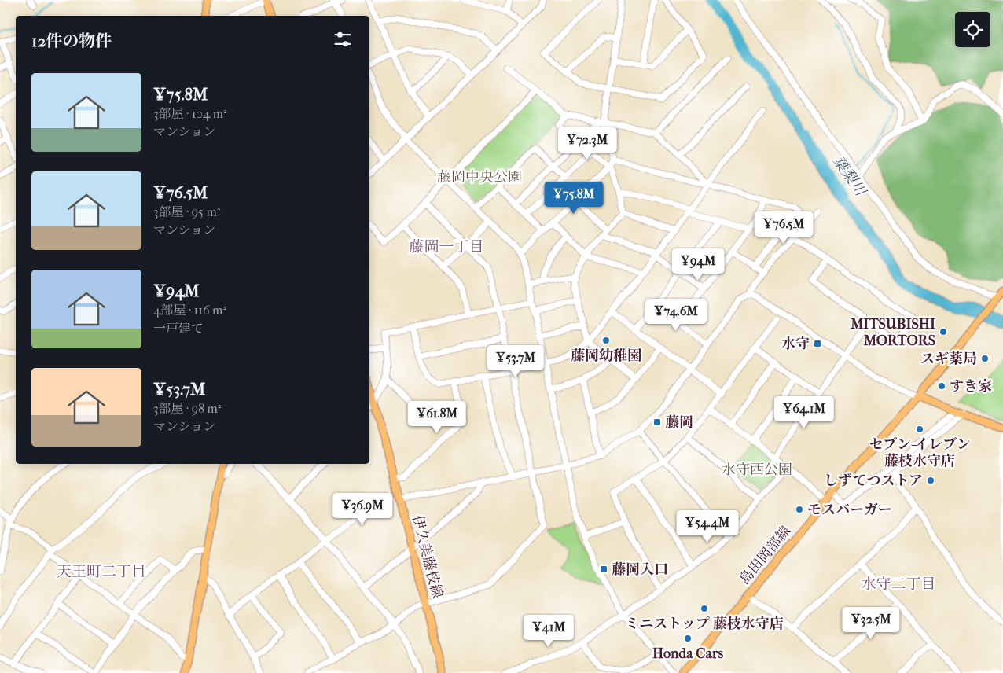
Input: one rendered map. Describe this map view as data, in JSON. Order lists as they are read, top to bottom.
{
  "streets": {
    "main road": ["島田岡部線", "伊久美藤枝線"]
  },
  "districts": ["藤岡一丁目", "天王町二丁目", "水守二丁目"],
  "water": ["葉梨川"],
  "parks": ["藤岡中央公園", "水守西公園"],
  "places": {
    "other": [
      "MITSUBISHI MORTORS",
      "藤岡幼稚園",
      "スギ薬局",
      "すき家",
      "セブン-イレブン 藤枝水守店",
      "しずてつストア",
      "モスバーガー",
      "ミニストップ 藤枝水守店",
      "Honda Cars"
    ],
    "transit": ["水守", "藤岡", "藤岡入口"]
  },
  "page": {
    "heading": "12件の物件",
    "list": [
      {
        "name": "¥75.8M",
        "note": "3部屋 · 104 m² · マンション"
      },
      {
        "name": "¥76.5M",
        "note": "3部屋 · 95 m² · マンション"
      },
      {
        "name": "¥94M",
        "note": "4部屋 · 116 m² · 一戸建て"
      },
      {
        "name": "¥53.7M",
        "note": "3部屋 · 98 m² · マンション"
      }
    ],
    "price": [
      "¥72.3M",
      "¥75.8M",
      "¥76.5M",
      "¥94M",
      "¥74.6M",
      "¥53.7M",
      "¥64.1M",
      "¥61.8M",
      "¥36.9M",
      "¥54.4M",
      "¥32.5M",
      "¥41M"
    ]
  }
}
